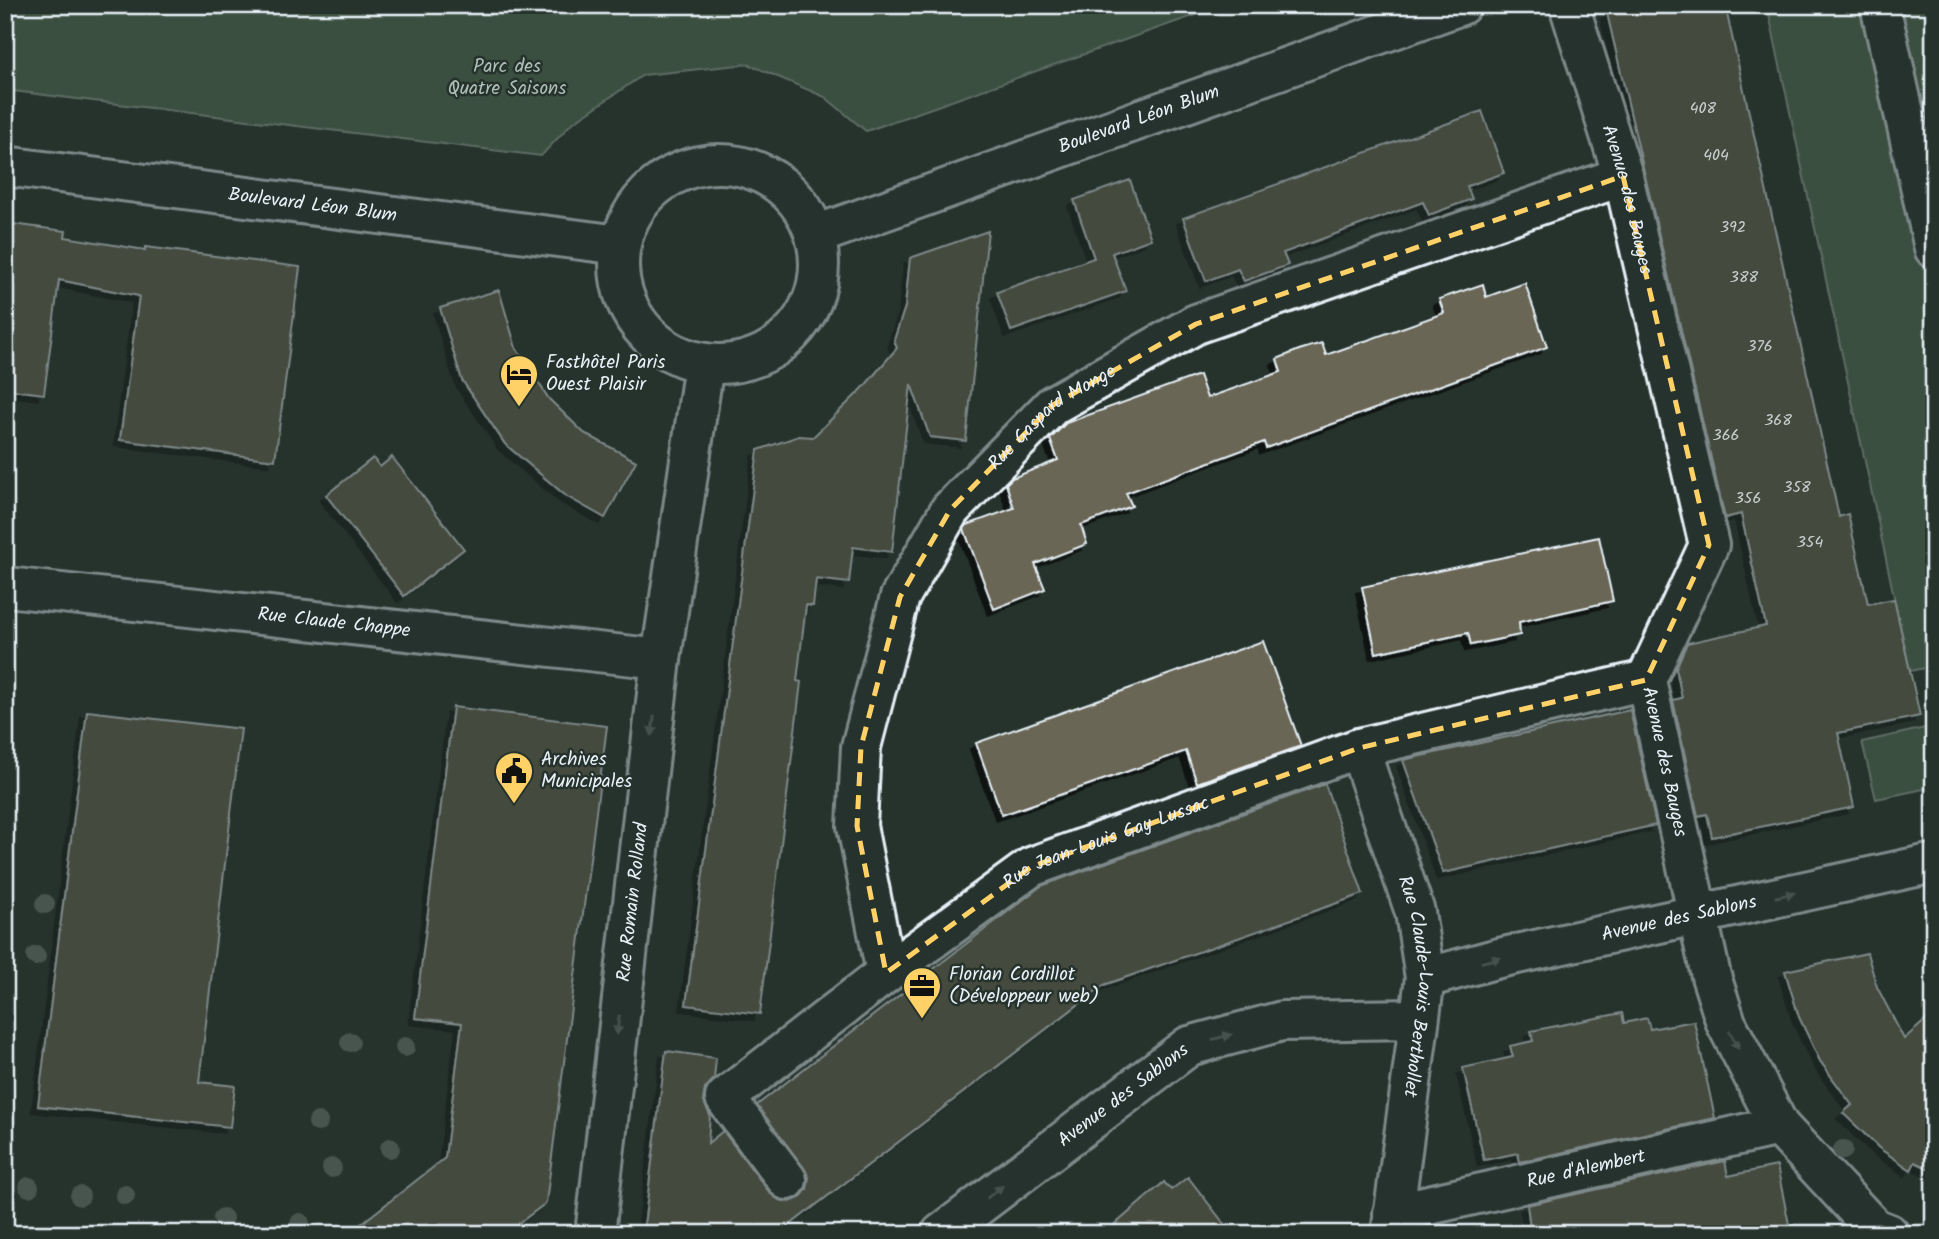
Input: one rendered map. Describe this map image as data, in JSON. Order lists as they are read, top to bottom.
{
  "streets": {
    "street": [
      "Boulevard Léon Blum",
      "Avenue des Bauges",
      "Rue Gaspard Monge",
      "Rue Claude Chappe",
      "Rue Jean-Louis Gay Lussac",
      "Rue Romain Rolland",
      "Avenue des Sablons",
      "Rue Claude-Louis Berthollet",
      "Rue d'Alembert"
    ]
  },
  "crossings": [
    ["Boulevard Léon Blum", "Rue Romain Rolland"],
    ["Avenue des Bauges", "Rue Gaspard Monge"],
    ["Avenue des Bauges", "Rue Jean-Louis Gay Lussac"],
    ["Avenue des Bauges", "Avenue des Sablons"],
    ["Avenue des Bauges", "Rue d'Alembert"],
    ["Rue Gaspard Monge", "Rue Jean-Louis Gay Lussac"],
    ["Rue Claude Chappe", "Rue Romain Rolland"],
    ["Rue Jean-Louis Gay Lussac", "Rue Claude-Louis Berthollet"],
    ["Avenue des Sablons", "Rue Claude-Louis Berthollet"],
    ["Rue Claude-Louis Berthollet", "Rue d'Alembert"]
  ],
  "one_way": ["Rue Romain Rolland", "Avenue des Sablons"],
  "parks": ["Parc des Quatre Saisons"],
  "places": {
    "hotel": ["Fasthôtel Paris Ouest Plaisir"],
    "public building": ["Archives Municipales"],
    "office": ["Florian Cordillot (Développeur web)"]
  },
  "house_numbers": [
    "408",
    "404",
    "392",
    "388",
    "376",
    "368",
    "366",
    "358",
    "356",
    "354"
  ]
}
